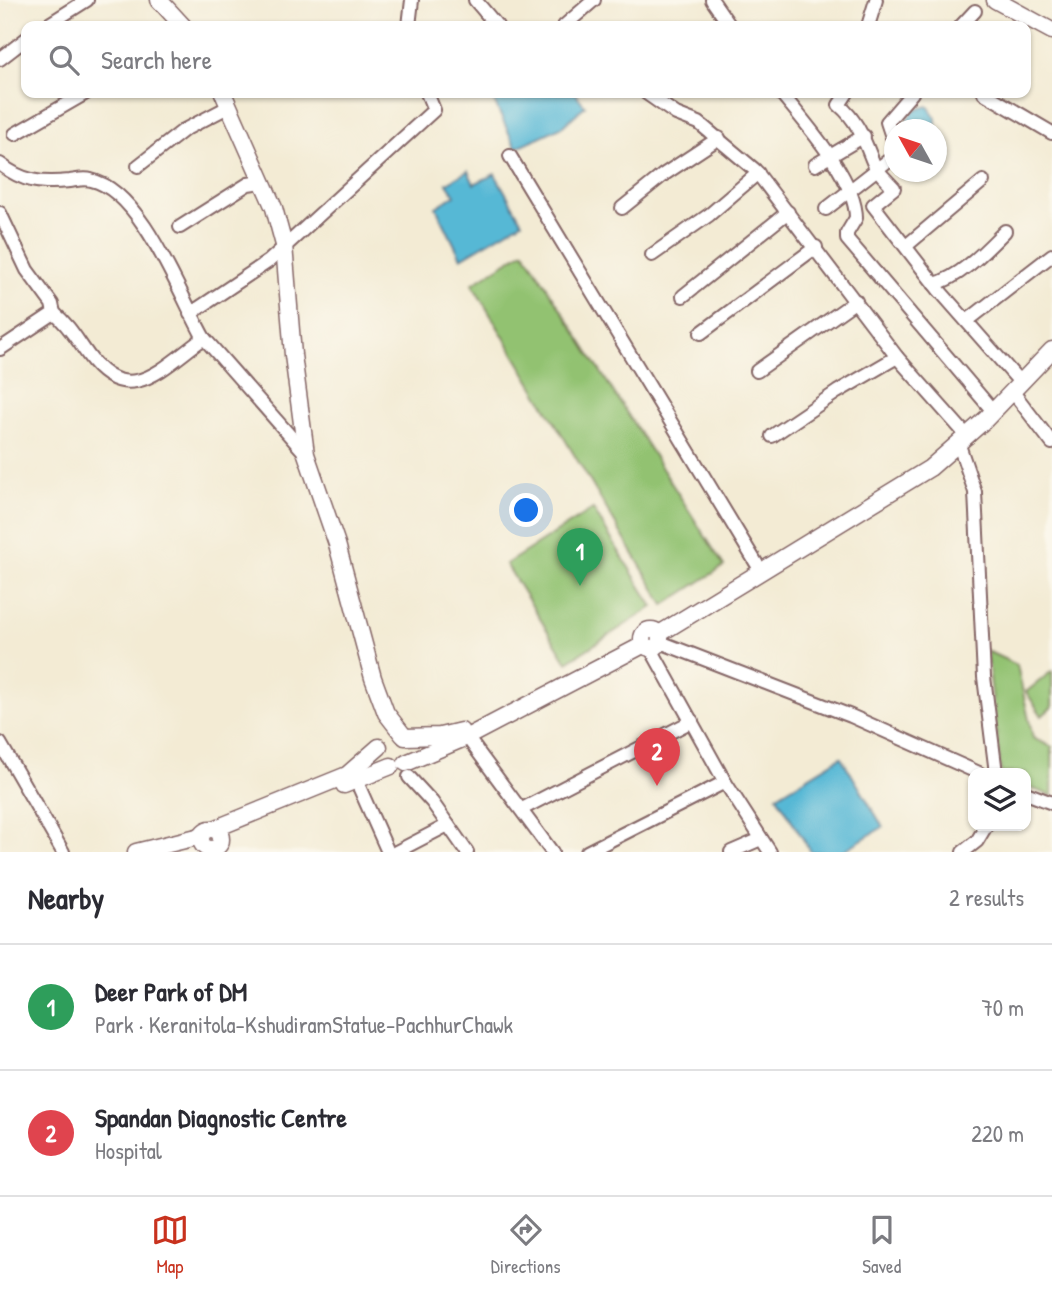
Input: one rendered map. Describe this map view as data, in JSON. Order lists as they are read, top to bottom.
{
  "north": "top left",
  "page": {
    "search": "Search here",
    "pins": ["1", "2"],
    "heading": ["Nearby", "2 results"],
    "list": [
      {
        "mark": "1",
        "name": "Deer Park of DM",
        "note": "Park · Keranitola-KshudiramStatue-PachhurChawk",
        "value": "70 m"
      },
      {
        "mark": "2",
        "name": "Spandan Diagnostic Centre",
        "note": "Hospital",
        "value": "220 m"
      }
    ],
    "nav": ["Map", "Directions", "Saved"]
  }
}
